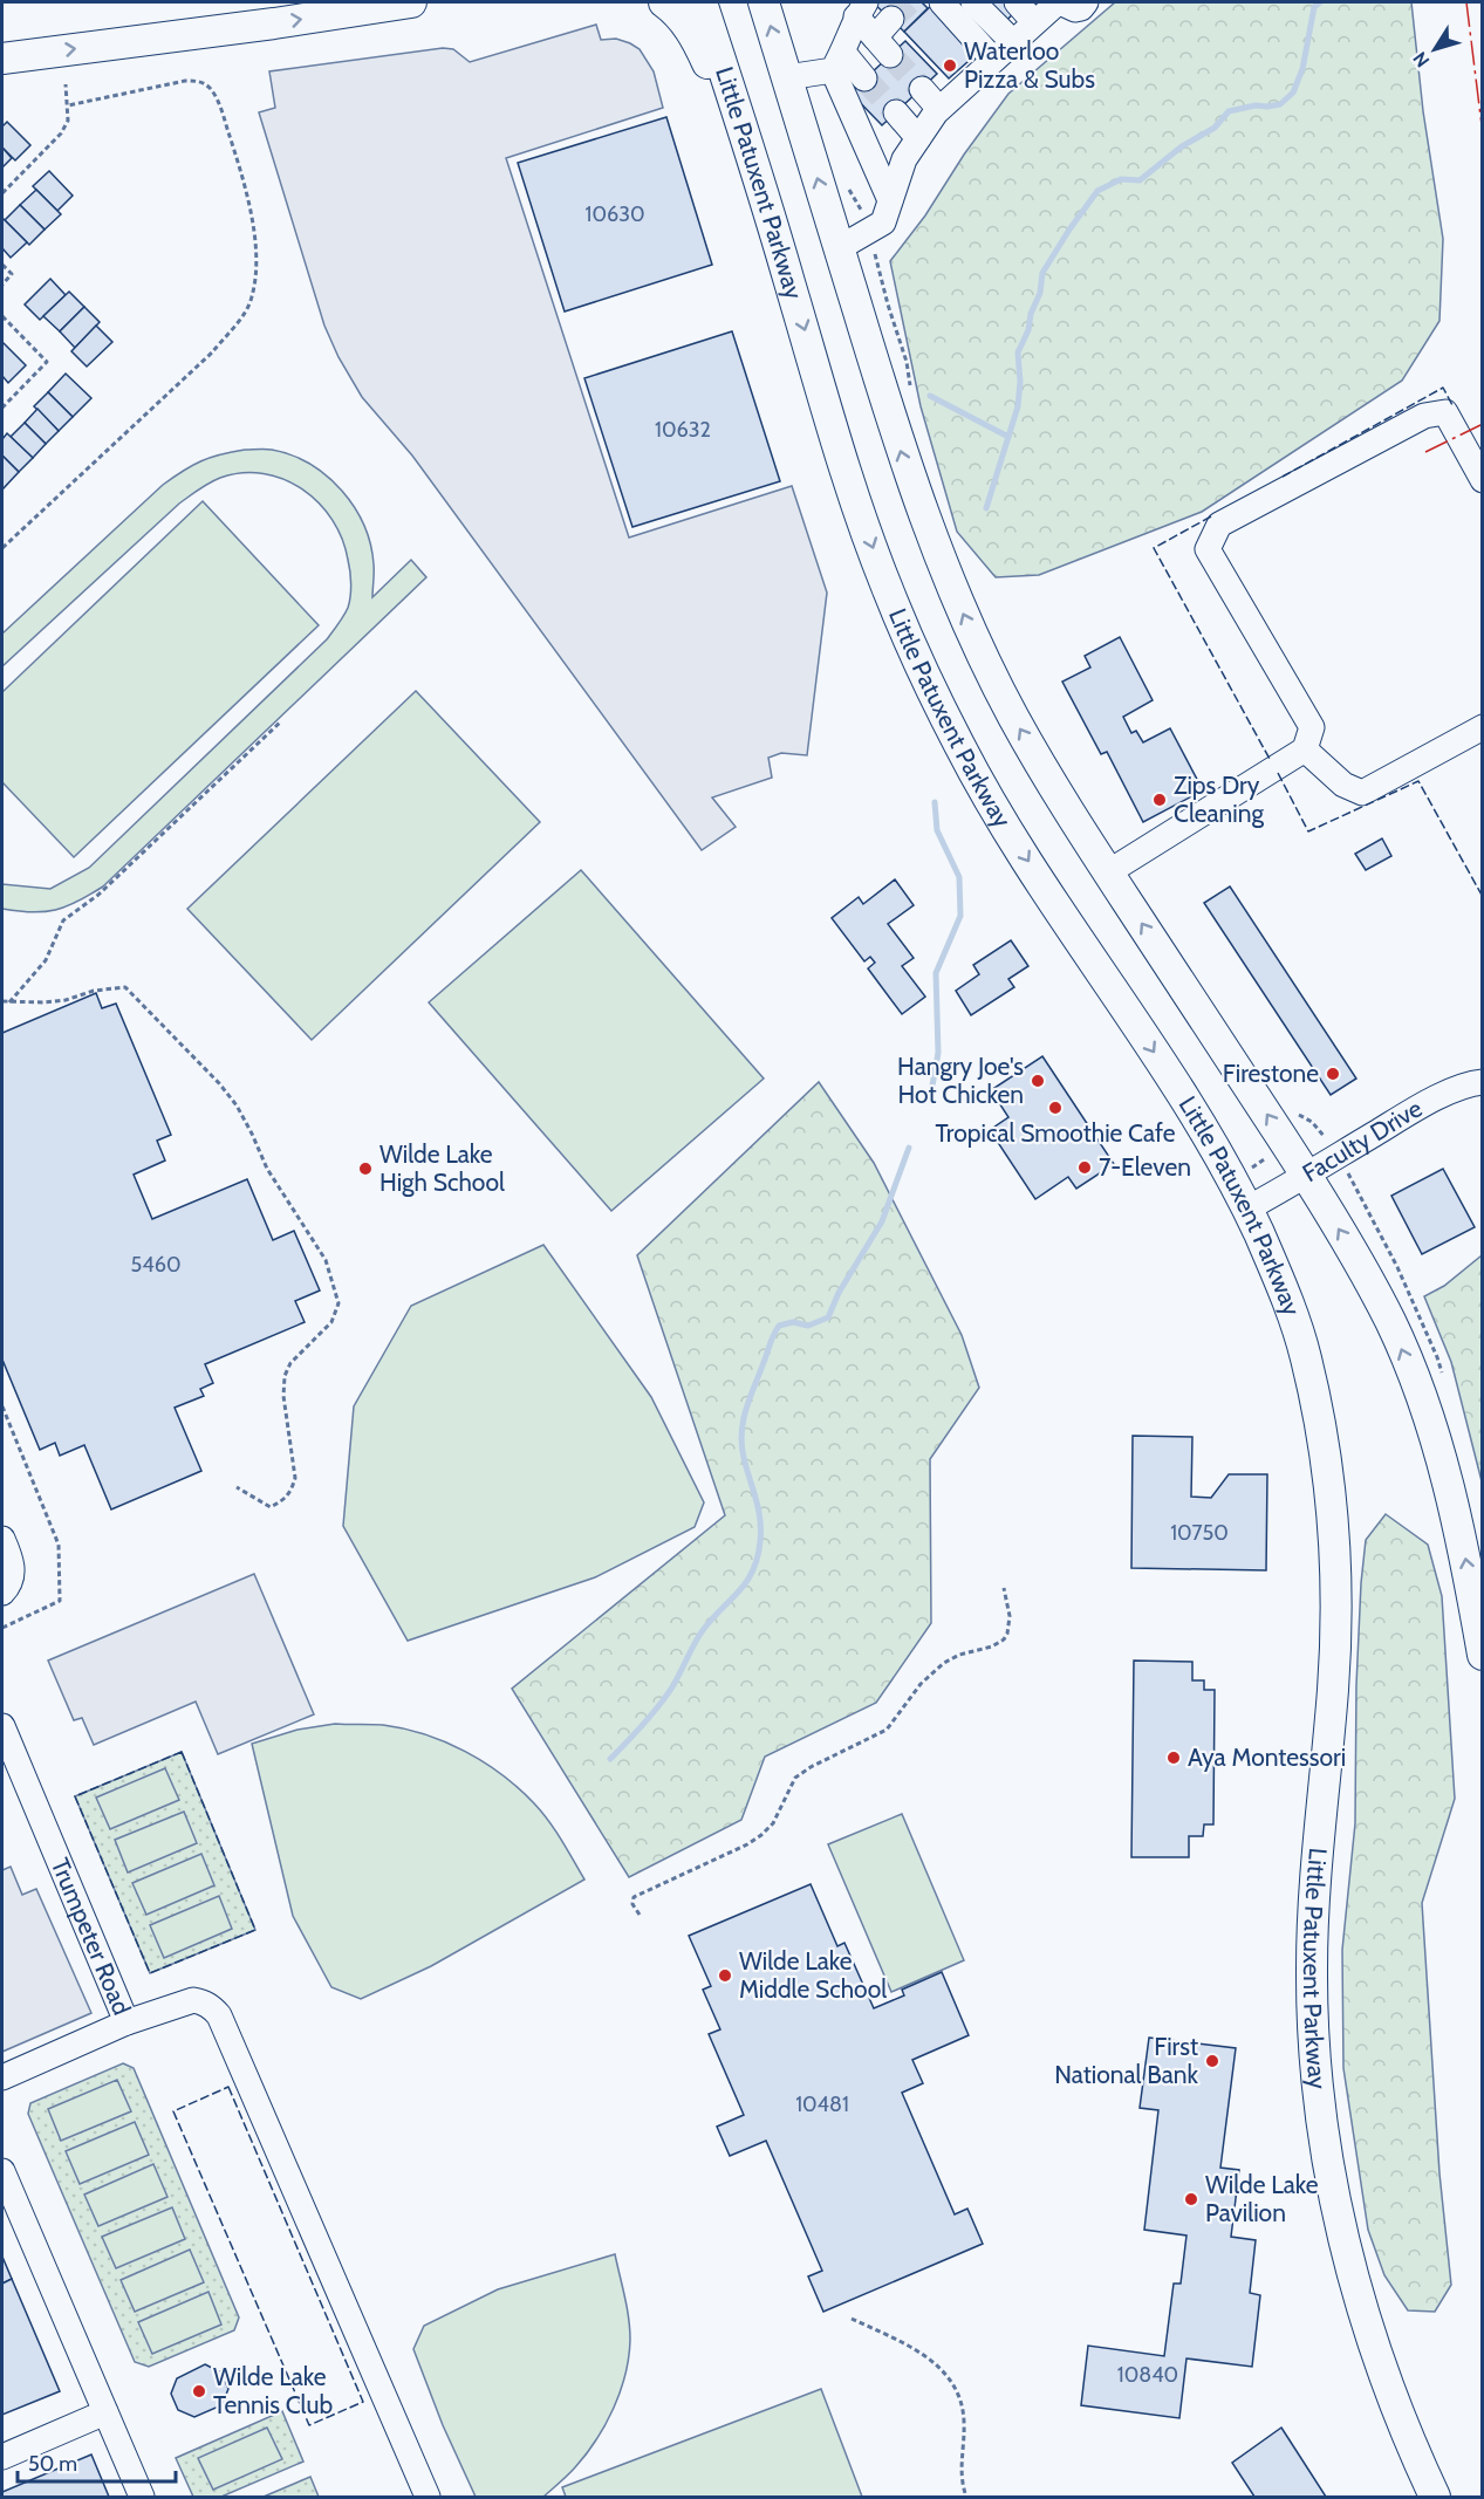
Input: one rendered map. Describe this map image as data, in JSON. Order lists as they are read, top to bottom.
{
  "streets": {
    "main road": ["Little Patuxent Parkway"],
    "street": ["Faculty Drive", "Trumpeter Road"]
  },
  "crossings": [
    ["Little Patuxent Parkway", "Faculty Drive"]
  ],
  "places": [
    "Waterloo Pizza & Subs",
    "Zips Dry Cleaning",
    "Firestone",
    "Hangry Joe's Hot Chicken",
    "Tropical Smoothie Cafe",
    "7-Eleven",
    "Wilde Lake High School",
    "Aya Montessori",
    "Wilde Lake Middle School",
    "First National Bank",
    "Wilde Lake Pavilion",
    "Wilde Lake Tennis Club"
  ],
  "house_numbers": [
    "10630",
    "10632",
    "5460",
    "10750",
    "10481",
    "10840"
  ],
  "scale_bar": "50 m",
  "north": "bottom left"
}
